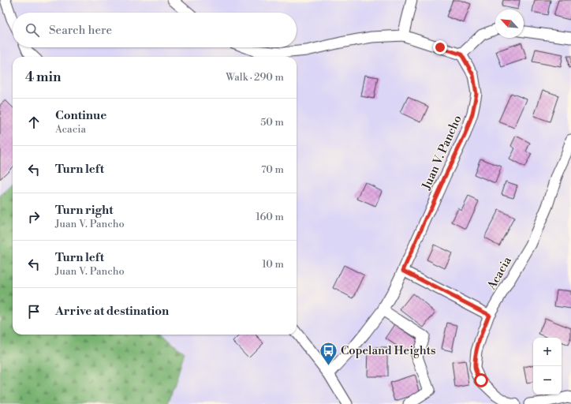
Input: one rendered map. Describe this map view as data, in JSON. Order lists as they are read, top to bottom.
{
  "streets": {
    "street": ["Juan V. Pancho", "Acacia"]
  },
  "places": {
    "bus stop": ["Copeland Heights"]
  },
  "north": "top left",
  "page": {
    "search": "Search here",
    "heading": ["4 min", "Walk · 290 m"],
    "list": [
      ["Continue", "Acacia", "50 m"],
      ["Turn left", "70 m"],
      ["Turn right", "Juan V. Pancho", "160 m"],
      ["Turn left", "Juan V. Pancho", "10 m"],
      "Arrive at destination"
    ],
    "map_buttons": ["+", "−"]
  }
}
